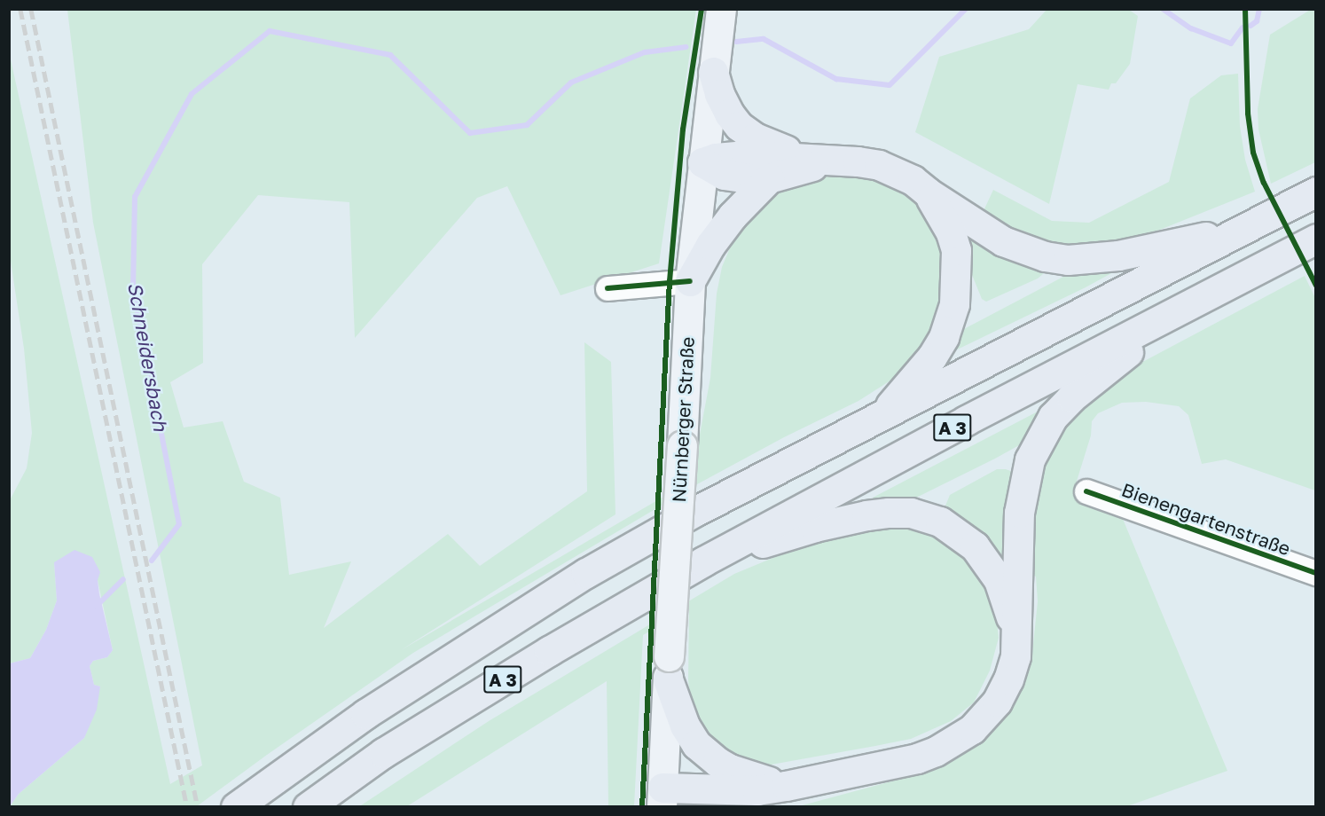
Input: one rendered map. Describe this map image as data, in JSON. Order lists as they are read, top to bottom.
{
  "streets": {
    "highway": ["A 3"],
    "main road": ["Nürnberger Straße"],
    "street": ["Bienengartenstraße"]
  },
  "water": ["Schneidersbach"]
}
